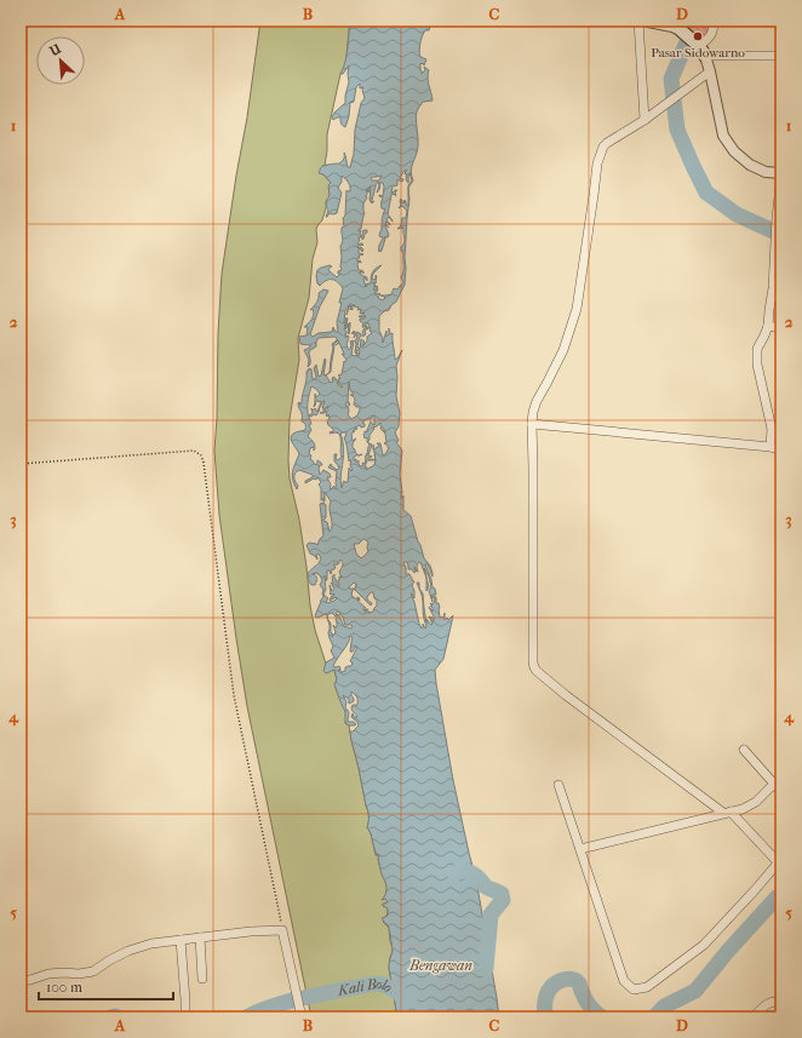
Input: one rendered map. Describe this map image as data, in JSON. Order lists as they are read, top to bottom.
{
  "water": ["Bengawan", "Kali Bolo"],
  "places": ["Pasar Sidowarno"],
  "scale_bar": "100 m",
  "north": "top left",
  "grid": {
    "columns": [
      "A",
      "B",
      "C",
      "D"
    ],
    "rows": [
      "1",
      "2",
      "3",
      "4",
      "5"
    ]
  }
}
